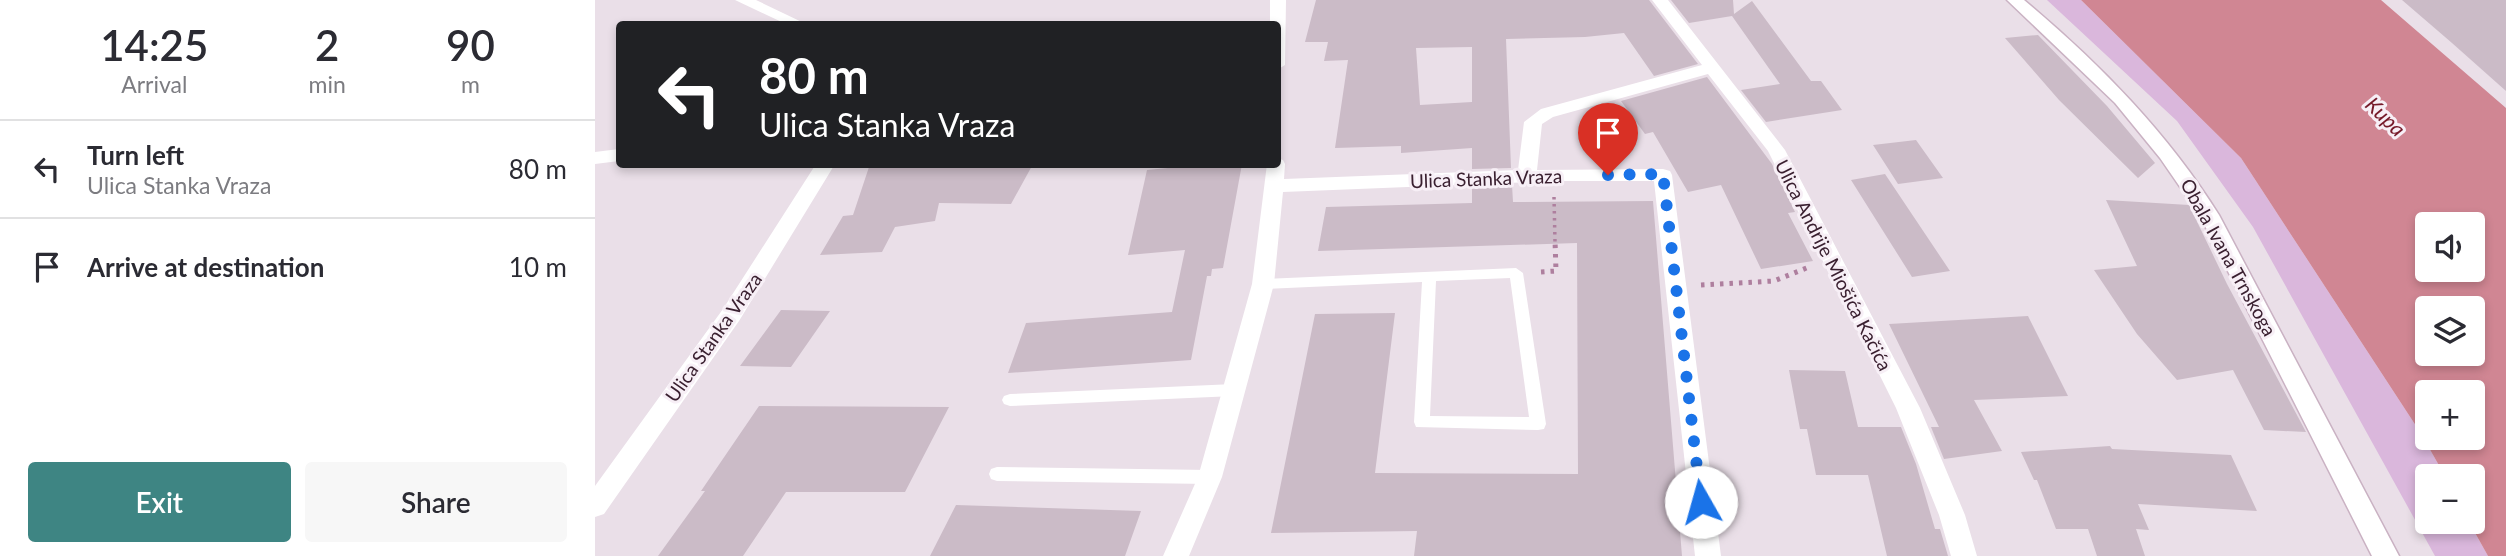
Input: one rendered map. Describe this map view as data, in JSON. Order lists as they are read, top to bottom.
{
  "streets": {
    "street": ["Ulica Stanka Vraza", "Obala Ivana Trnskoga", "Ulica Andrije Miošića Kačića"]
  },
  "water": ["Kupa"],
  "page": {
    "eta": [
      "14:25",
      "Arrival",
      "2",
      "min",
      "90",
      "m"
    ],
    "turn": ["80 m", "Ulica Stanka Vraza"],
    "list": [
      {
        "name": "Turn left",
        "note": "Ulica Stanka Vraza",
        "value": "80 m"
      },
      {
        "name": "Arrive at destination",
        "value": "10 m"
      }
    ],
    "map_buttons": ["+", "−"],
    "buttons": ["Exit", "Share"]
  }
}
